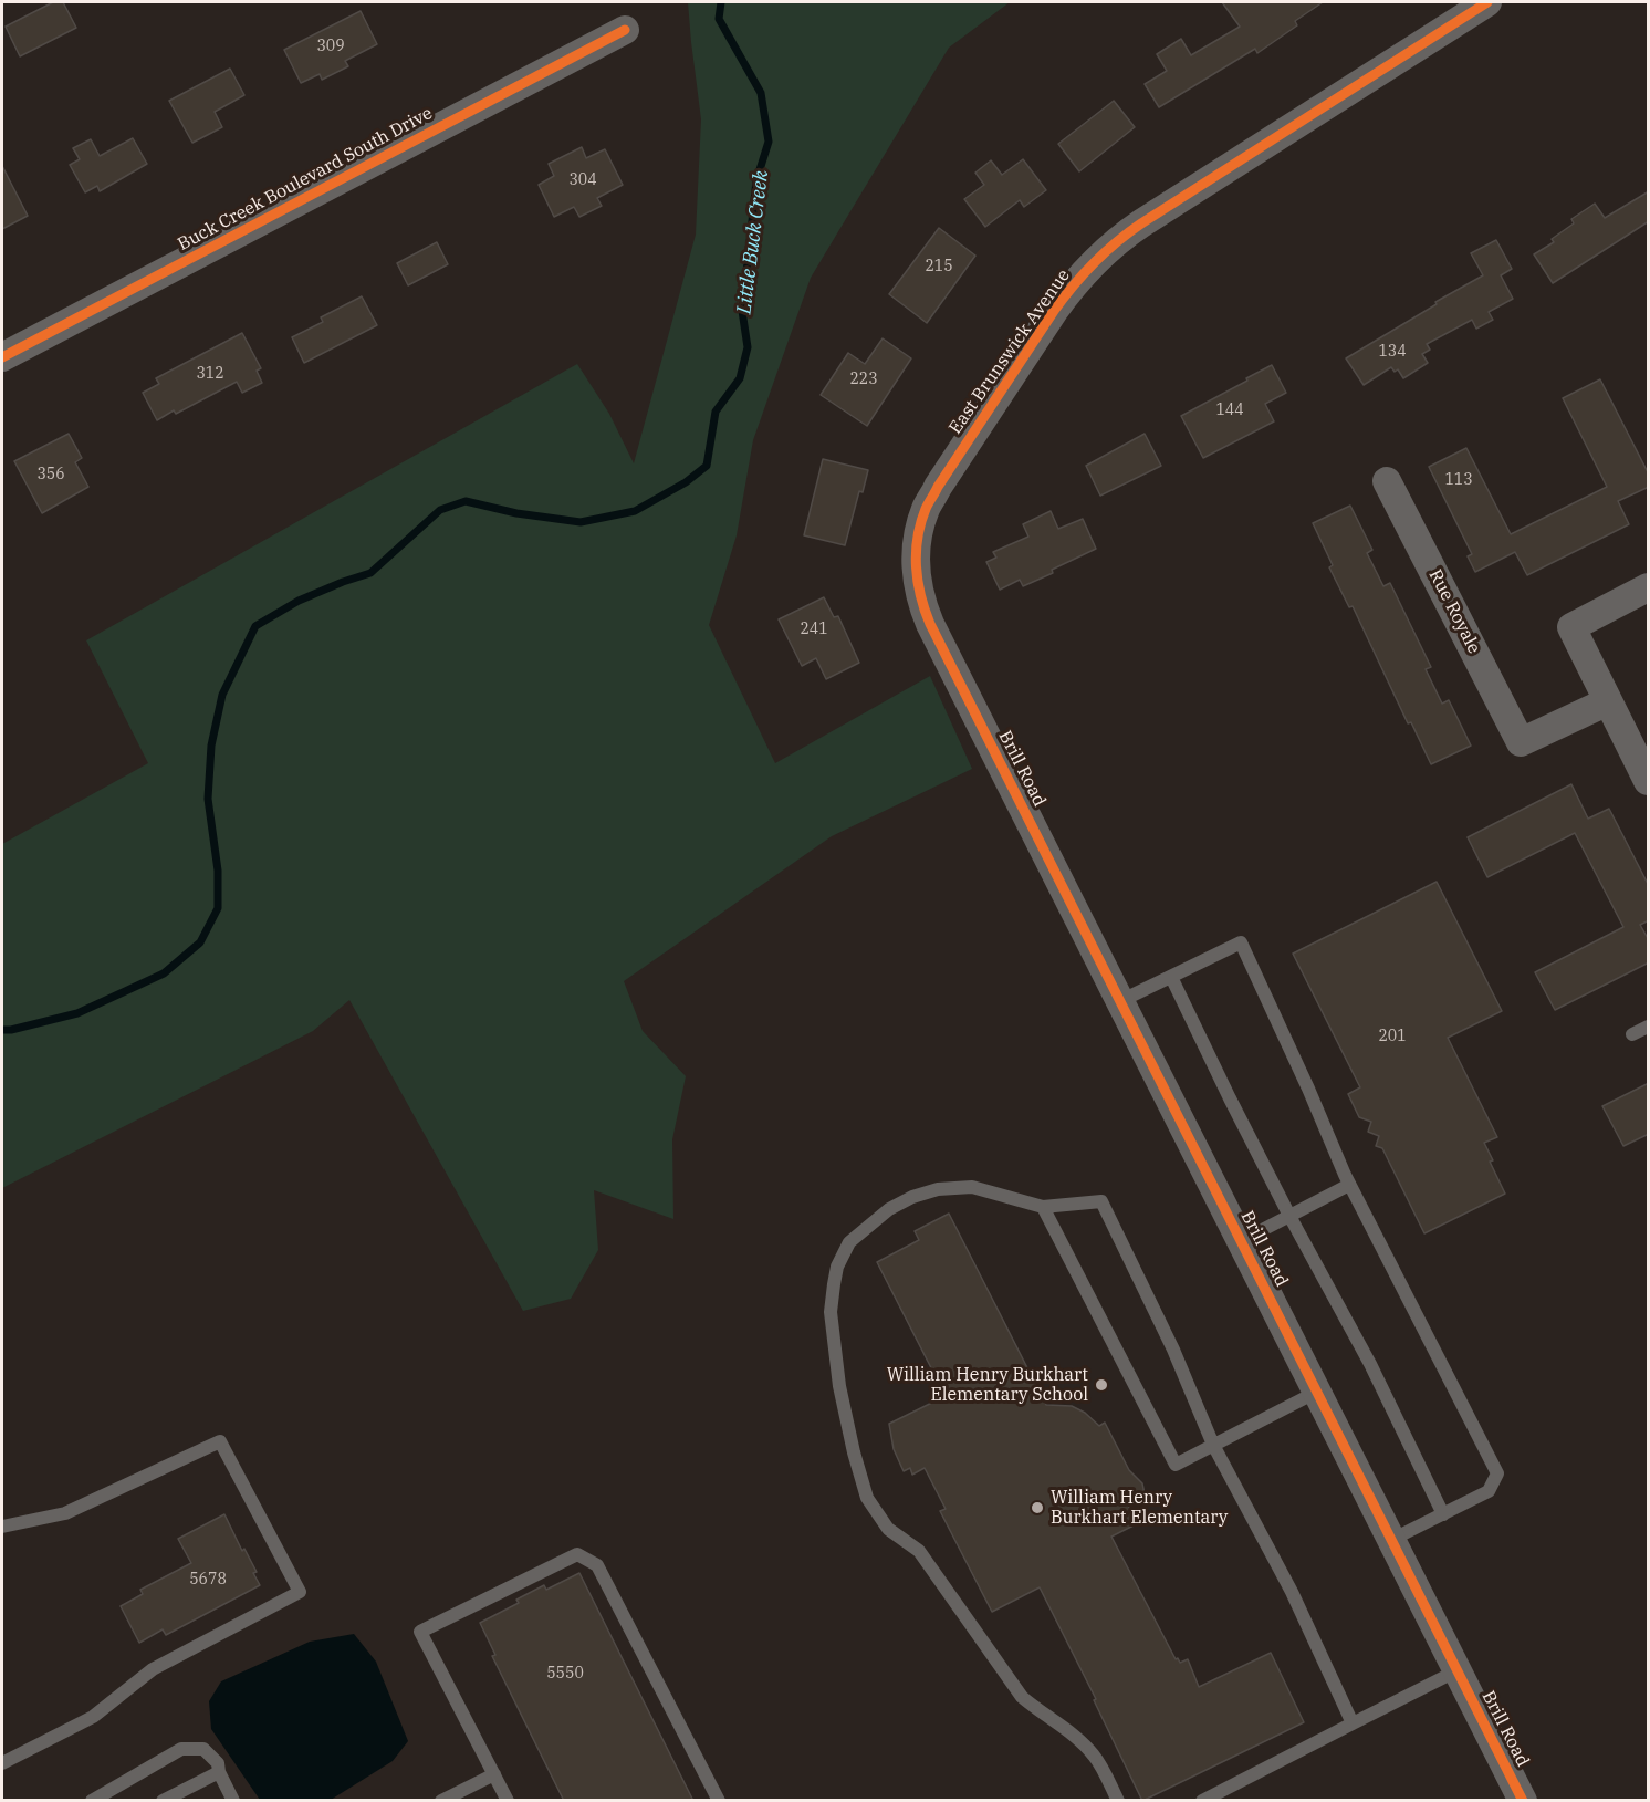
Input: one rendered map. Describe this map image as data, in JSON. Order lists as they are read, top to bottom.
{
  "streets": {
    "street": [
      "Buck Creek Boulevard South Drive",
      "East Brunswick Avenue",
      "Rue Royale",
      "Brill Road"
    ]
  },
  "crossings": [
    ["East Brunswick Avenue", "Brill Road"]
  ],
  "water": ["Little Buck Creek"],
  "places": ["William Henry Burkhart Elementary School", "William Henry Burkhart Elementary"],
  "house_numbers": [
    "309",
    "304",
    "215",
    "134",
    "312",
    "223",
    "144",
    "356",
    "113",
    "241",
    "201",
    "5678",
    "5550"
  ]
}
